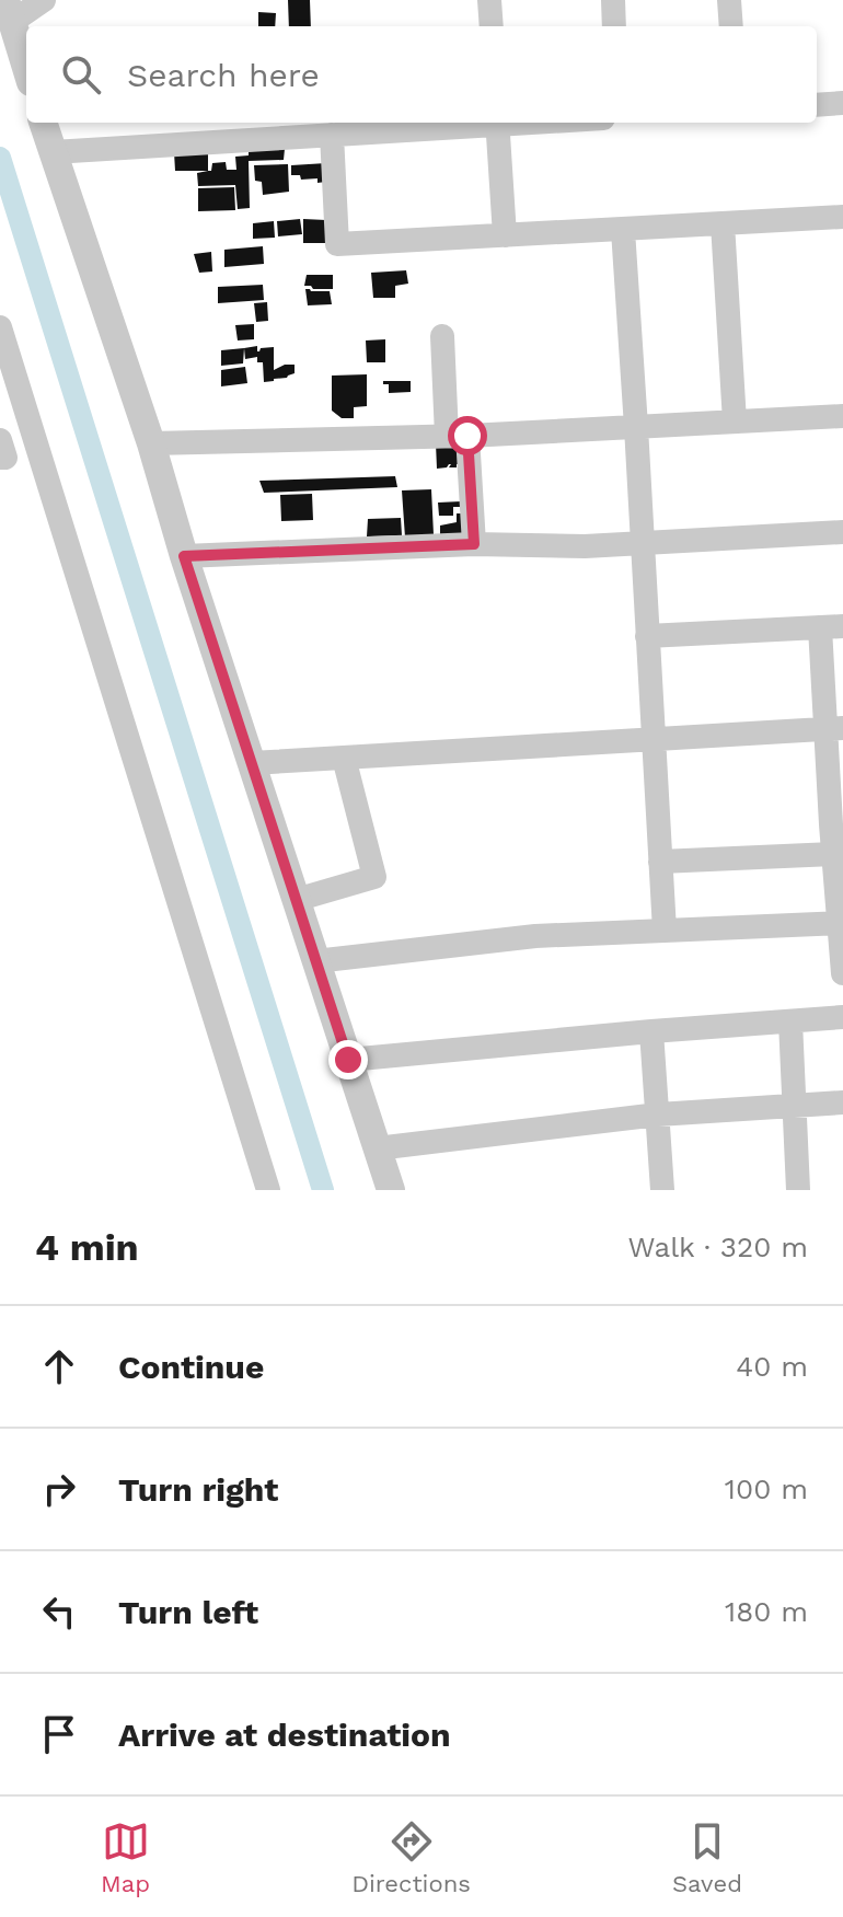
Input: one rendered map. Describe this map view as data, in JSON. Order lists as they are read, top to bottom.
{
  "page": {
    "search": "Search here",
    "heading": ["4 min", "Walk · 320 m"],
    "list": [
      ["Continue", "40 m"],
      ["Turn right", "100 m"],
      ["Turn left", "180 m"],
      "Arrive at destination"
    ],
    "nav": ["Map", "Directions", "Saved"]
  }
}
